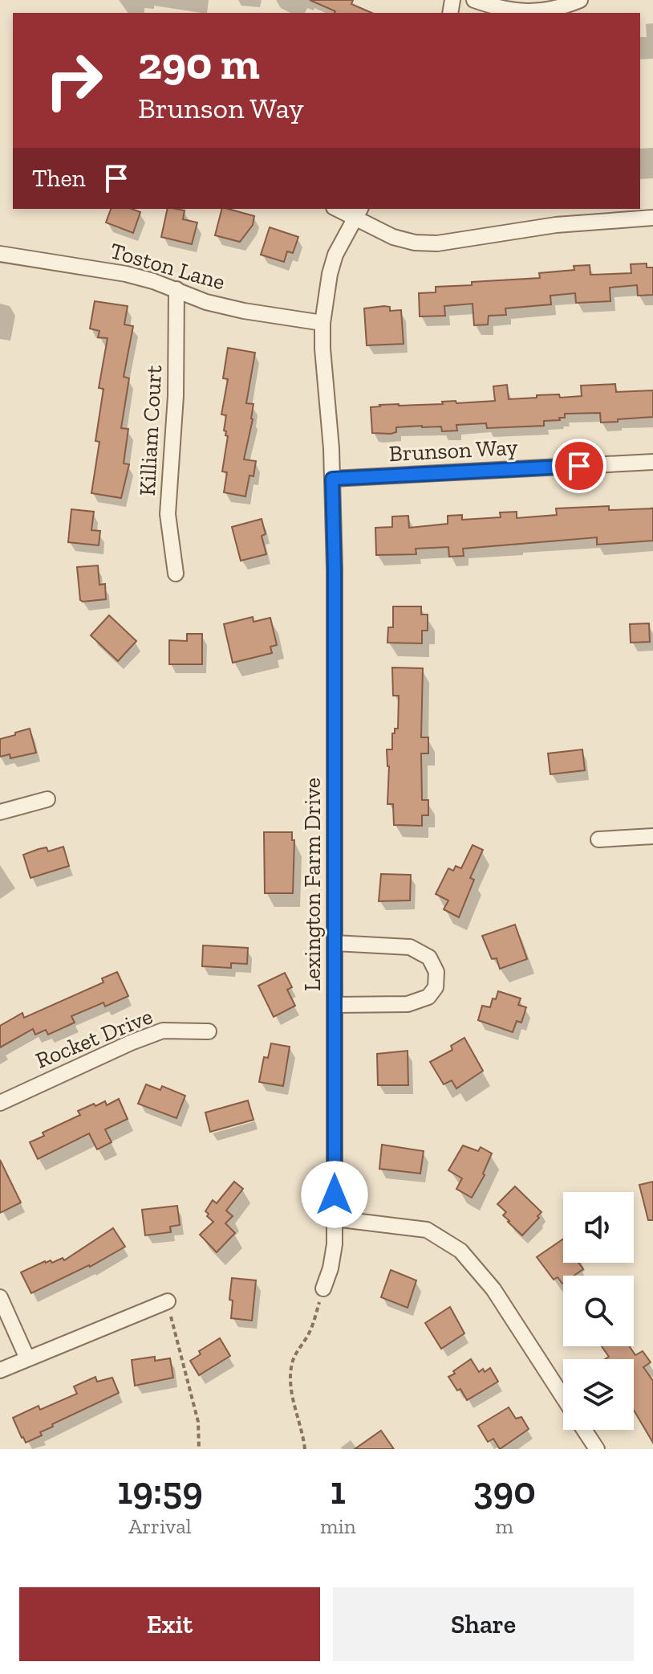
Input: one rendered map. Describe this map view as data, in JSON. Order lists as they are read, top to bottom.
{
  "streets": {
    "street": [
      "Toston Lane",
      "Killiam Court",
      "Brunson Way",
      "Lexington Farm Drive",
      "Rocket Drive"
    ]
  },
  "crossings": [
    ["Toston Lane", "Killiam Court"],
    ["Toston Lane", "Lexington Farm Drive"],
    ["Brunson Way", "Lexington Farm Drive"]
  ],
  "page": {
    "turn": ["290 m", "Brunson Way"],
    "then": "Then",
    "eta": [
      "19:59",
      "Arrival",
      "1",
      "min",
      "390",
      "m"
    ],
    "buttons": ["Exit", "Share"]
  }
}
